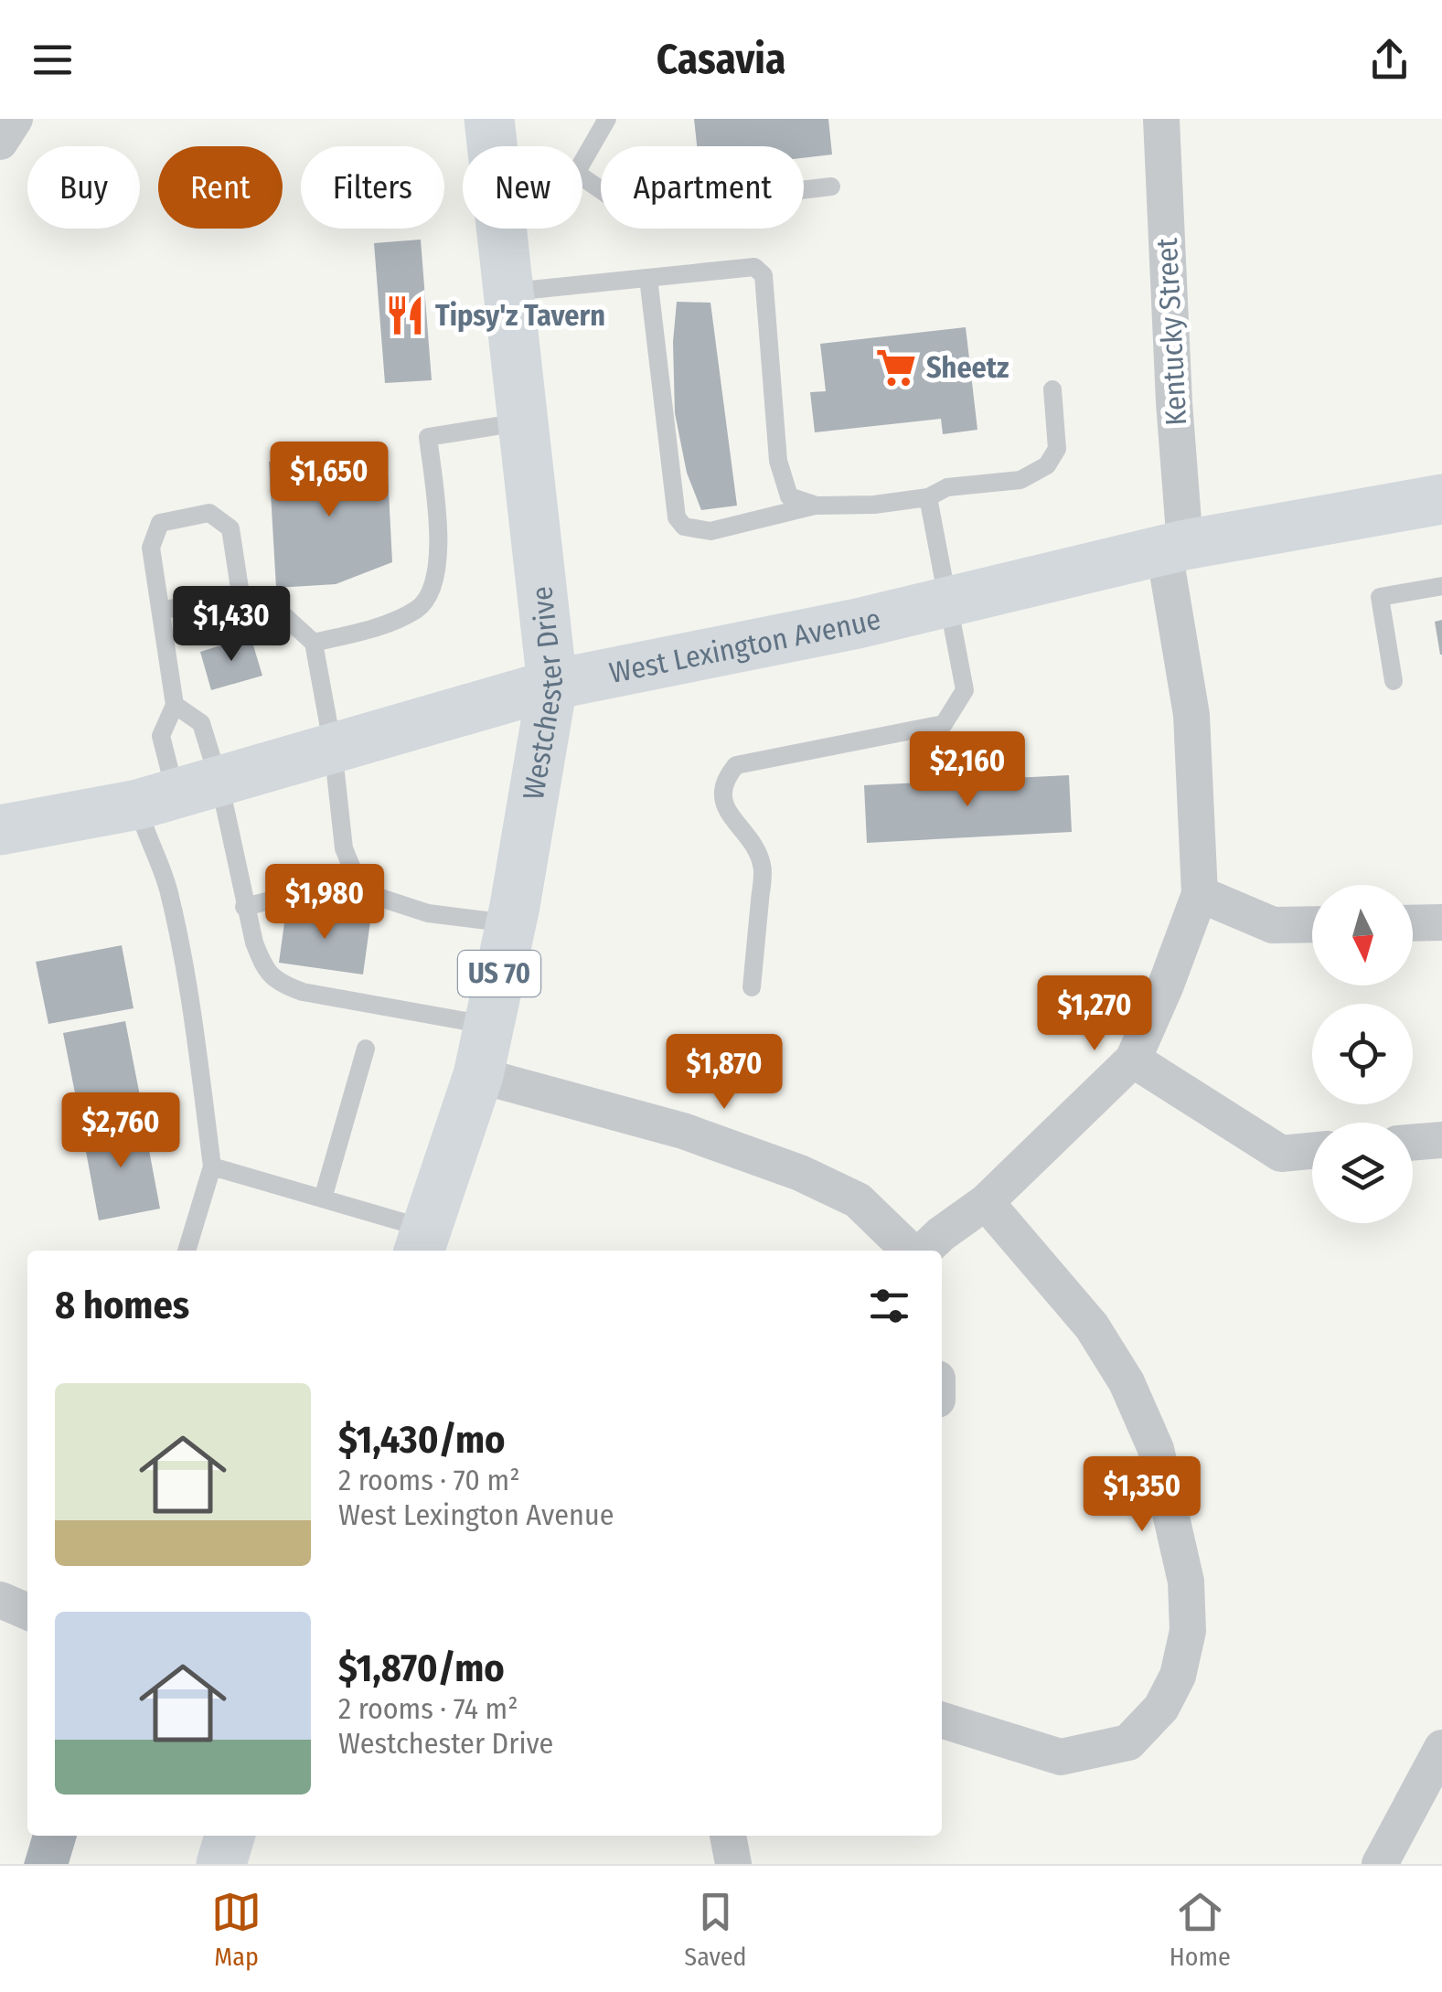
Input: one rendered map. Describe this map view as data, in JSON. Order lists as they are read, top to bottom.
{
  "streets": {
    "street": [
      "Kentucky Street",
      "West Lexington Avenue",
      "Westchester Drive",
      "US 70"
    ]
  },
  "crossings": [
    ["Kentucky Street", "West Lexington Avenue"],
    ["West Lexington Avenue", "Westchester Drive"]
  ],
  "places": {
    "restaurant": ["Tipsy'z Tavern"],
    "supermarket": ["Sheetz"]
  },
  "north": "bottom",
  "page": {
    "header": "Casavia",
    "chip": [
      "Buy",
      "Rent",
      "Filters",
      "New",
      "Apartment"
    ],
    "price": [
      "$1,650",
      "$1,430",
      "$2,160",
      "$1,980",
      "$1,270",
      "$1,870",
      "$2,760",
      "$1,350"
    ],
    "heading": "8 homes",
    "list": [
      {
        "name": "$1,430/mo",
        "note": "2 rooms · 70 m² · West Lexington Avenue"
      },
      {
        "name": "$1,870/mo",
        "note": "2 rooms · 74 m² · Westchester Drive"
      }
    ],
    "tabs": ["Map", "Saved", "Home"]
  }
}
